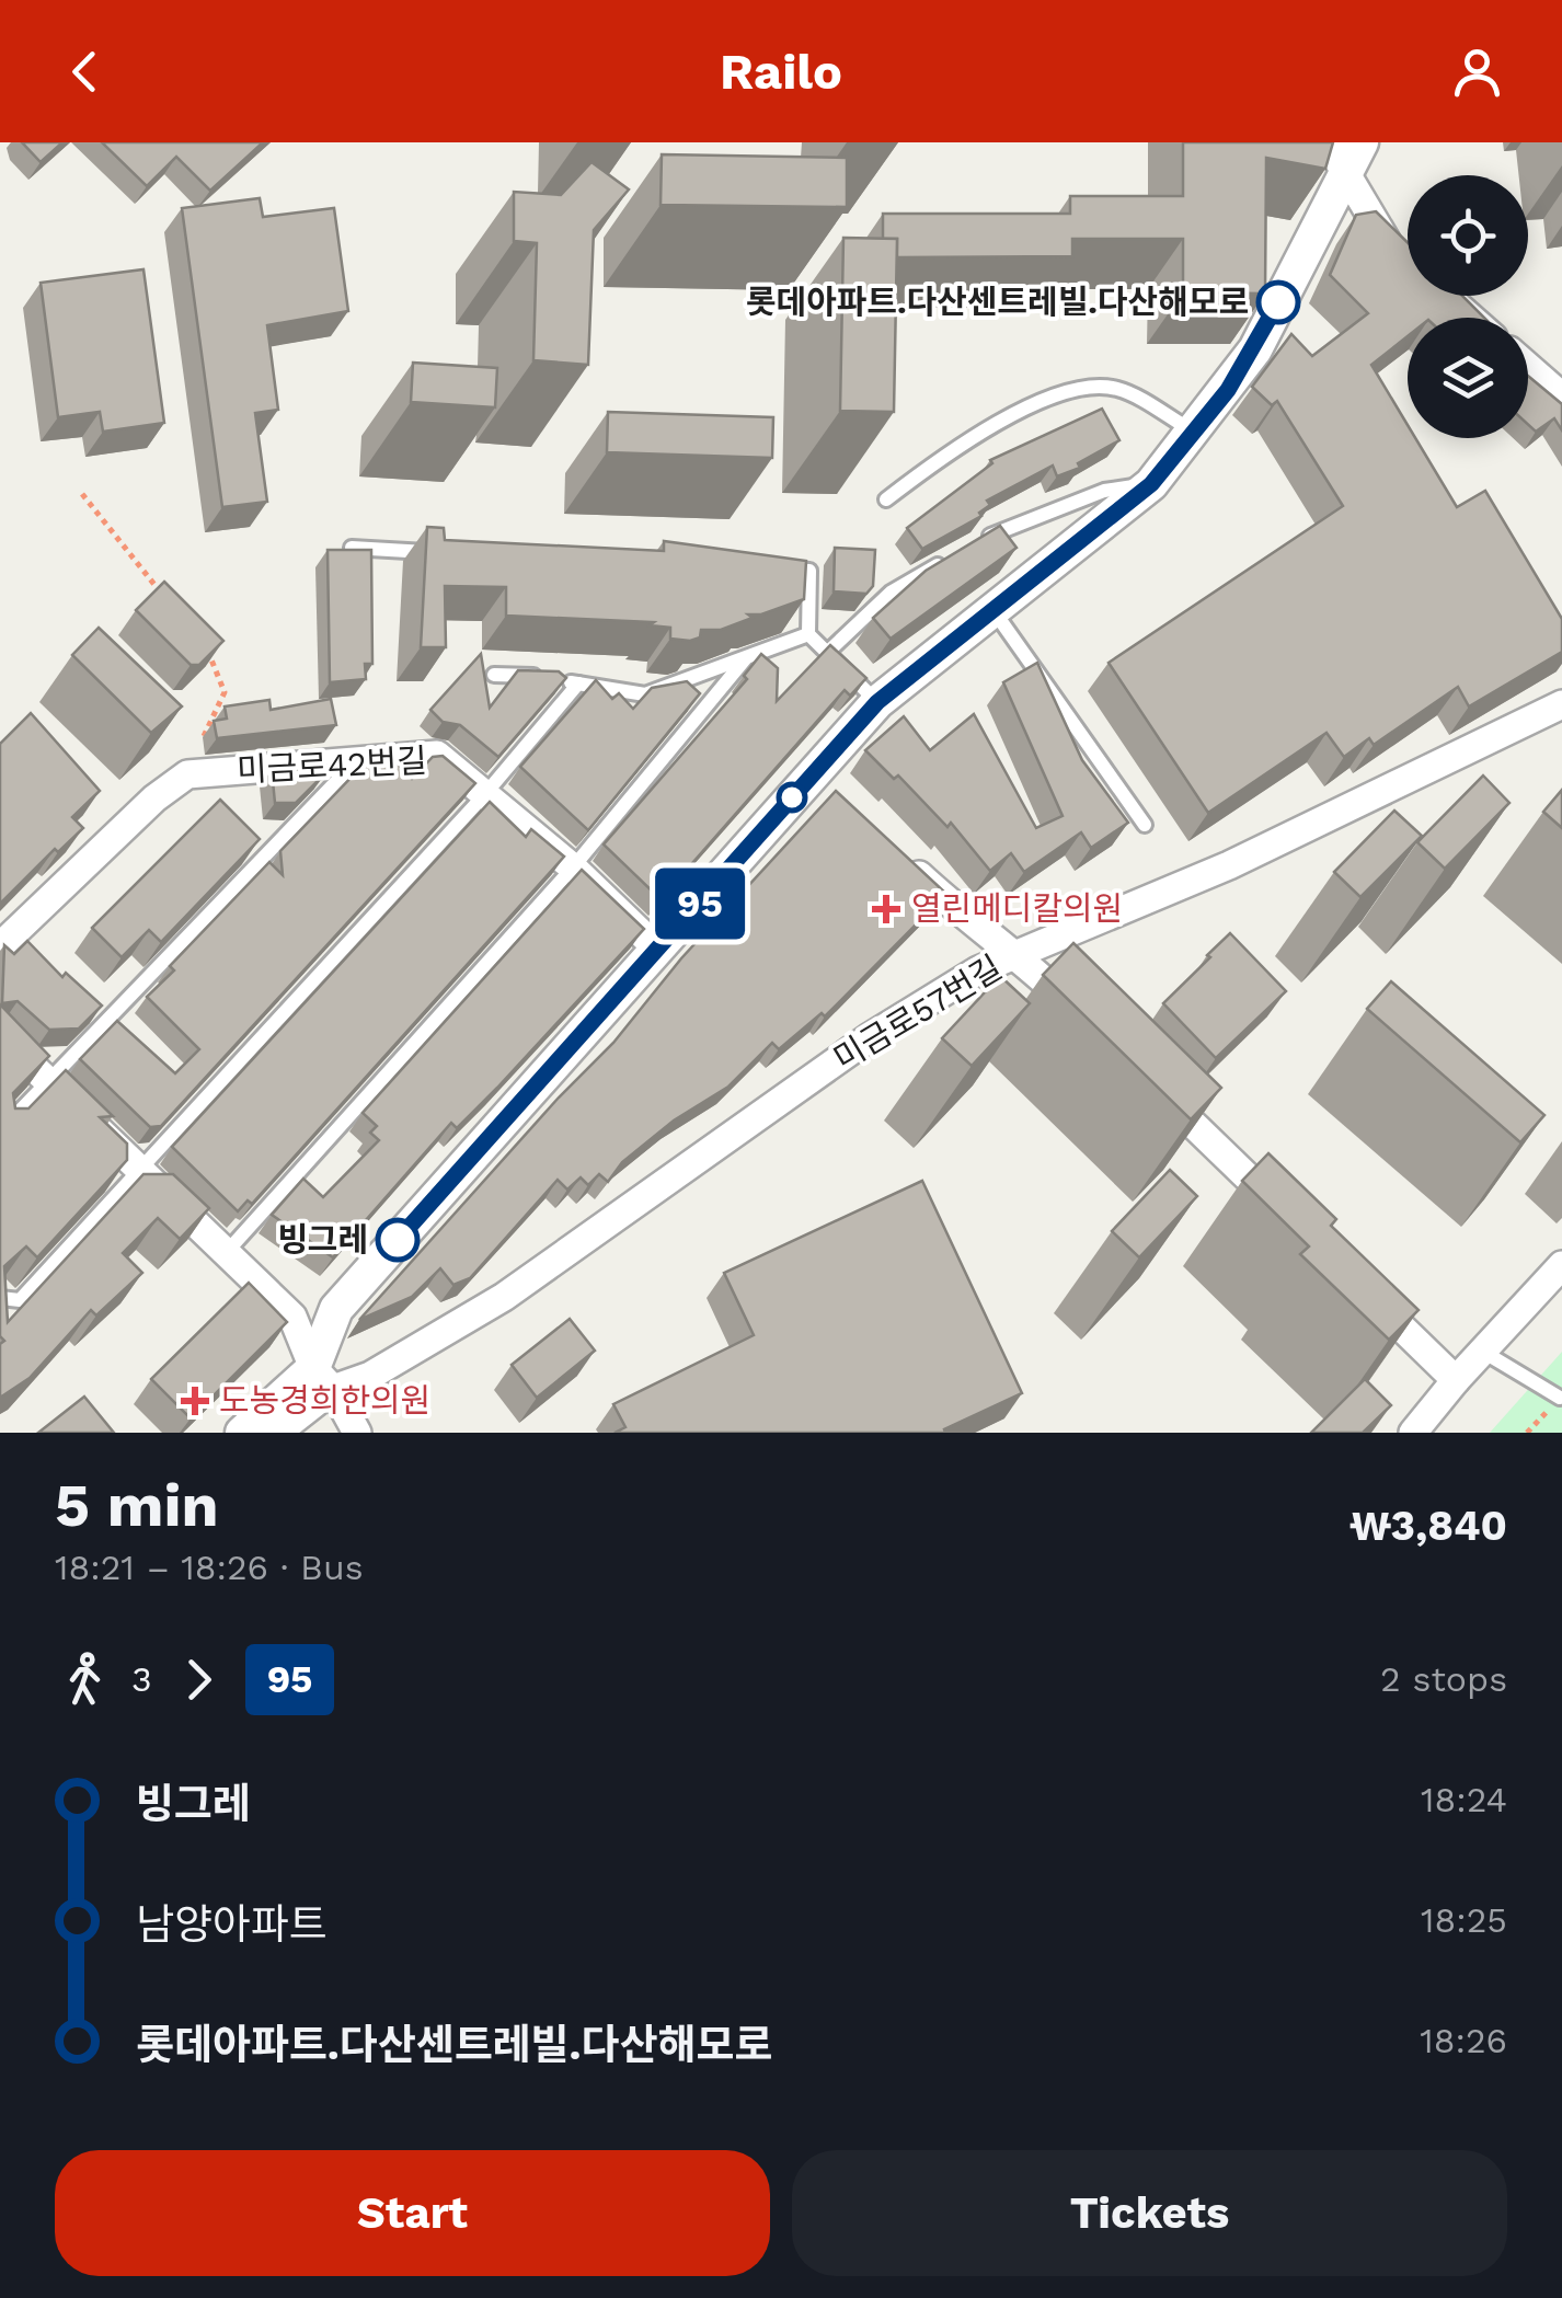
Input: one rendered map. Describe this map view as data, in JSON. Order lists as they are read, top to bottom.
{
  "streets": {
    "street": ["미금로42번길", "미금로57번길"]
  },
  "places": {
    "other": ["롯데아파트.다산센트레빌.다산해모로", "빙그레"],
    "health": ["열린메디칼의원", "도농경희한의원"]
  },
  "lines": ["bus line 95"],
  "page": {
    "header": "Railo",
    "on_map": "95",
    "heading": ["5 min", "18:21 – 18:26 · Bus", "₩3,840"],
    "legs": ["3", "95", "2 stops"],
    "list": [
      {
        "name": "빙그레",
        "value": "18:24"
      },
      {
        "name": "남양아파트",
        "value": "18:25"
      },
      {
        "name": "롯데아파트.다산센트레빌.다산해모로",
        "value": "18:26"
      }
    ],
    "buttons": ["Start", "Tickets"]
  }
}
